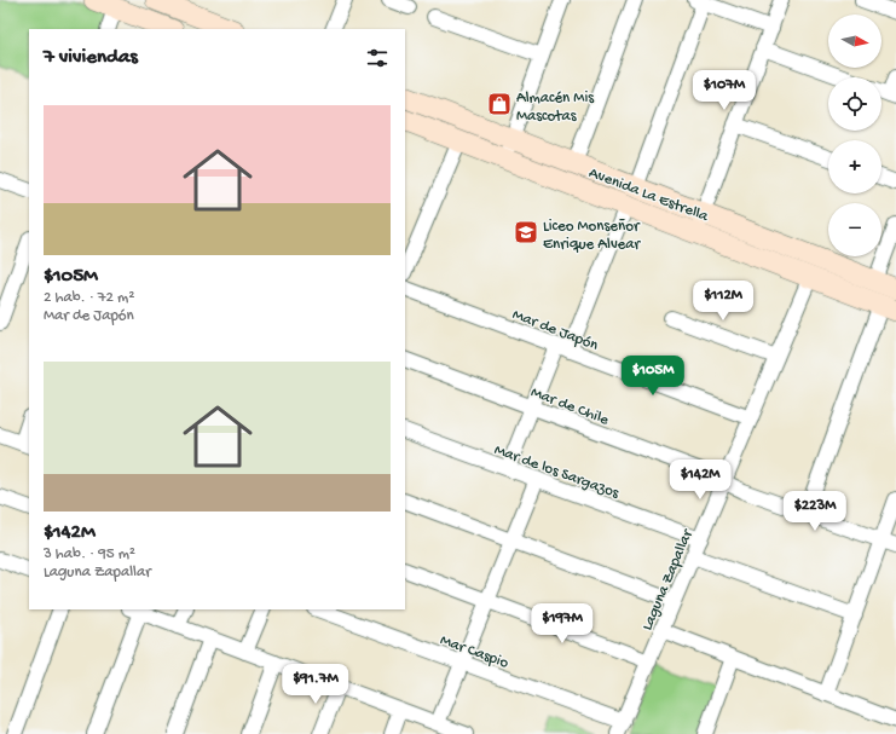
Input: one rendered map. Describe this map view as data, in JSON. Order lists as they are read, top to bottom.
{
  "streets": {
    "main road": ["Avenida La Estrella"],
    "street": [
      "Mar de Japón",
      "Mar de Chile",
      "Mar de los Sargazos",
      "Laguna Zapallar",
      "Mar Caspio"
    ]
  },
  "crossings": [
    ["Avenida La Estrella", "Laguna Zapallar"],
    ["Mar de Japón", "Laguna Zapallar"],
    ["Mar de Chile", "Laguna Zapallar"],
    ["Mar de los Sargazos", "Laguna Zapallar"],
    ["Laguna Zapallar", "Mar Caspio"]
  ],
  "places": {
    "shop": ["Almacén Mis Mascotas"],
    "school or university": ["Liceo Monseñor Enrique Alvear"]
  },
  "north": "right",
  "page": {
    "map_buttons": ["+", "−"],
    "heading": "7 viviendas",
    "price": [
      "$107M",
      "$112M",
      "$105M",
      "$142M",
      "$223M",
      "$197M",
      "$91.7M"
    ],
    "list": [
      {
        "name": "$105M",
        "note": "2 hab. · 72 m² · Mar de Japón"
      },
      {
        "name": "$142M",
        "note": "3 hab. · 95 m² · Laguna Zapallar"
      }
    ]
  }
}
